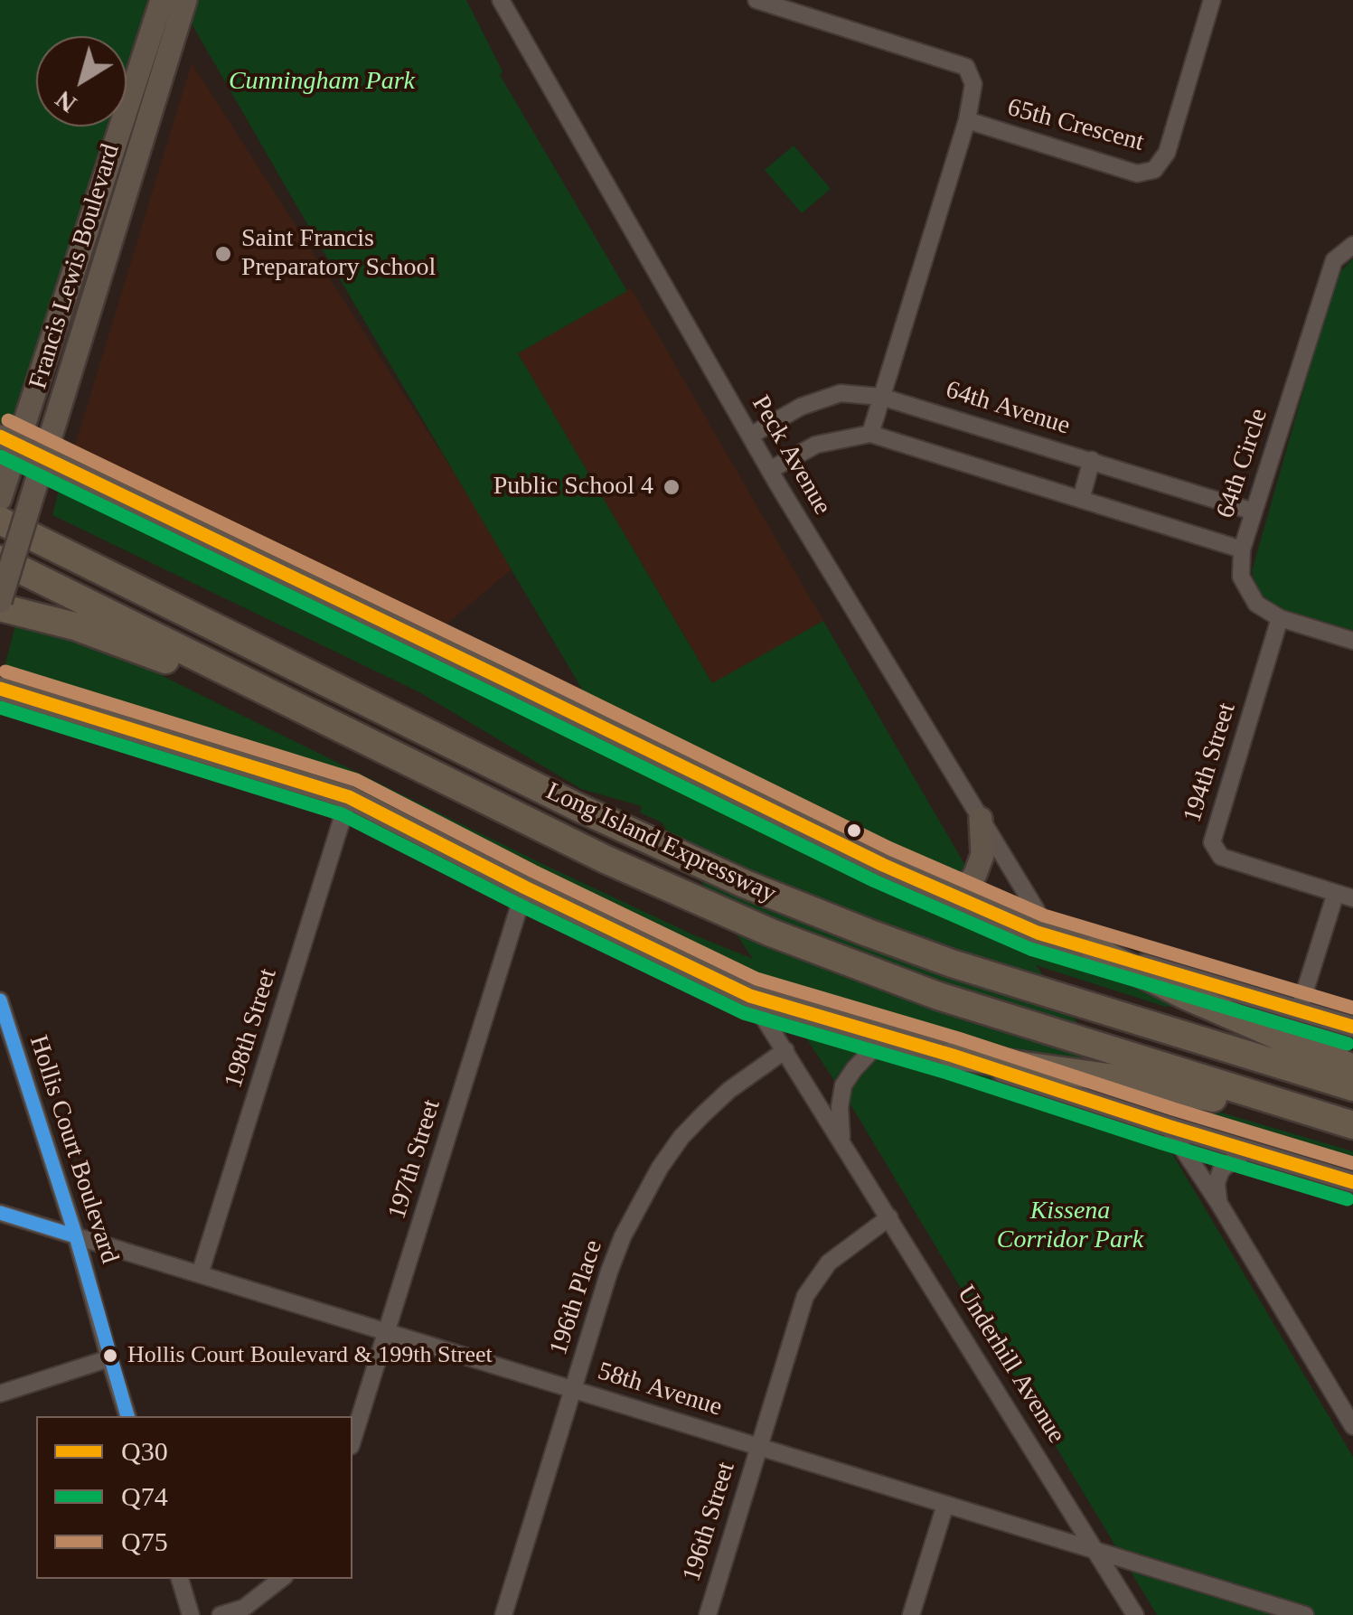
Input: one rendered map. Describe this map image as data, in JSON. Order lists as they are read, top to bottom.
{
  "streets": {
    "highway": ["Long Island Expressway"],
    "main road": ["Francis Lewis Boulevard"],
    "street": [
      "65th Crescent",
      "64th Avenue",
      "Peck Avenue",
      "64th Circle",
      "194th Street",
      "198th Street",
      "Hollis Court Boulevard",
      "197th Street",
      "196th Place",
      "Underhill Avenue",
      "58th Avenue",
      "196th Street"
    ]
  },
  "crossings": [
    ["65th Crescent", "64th Avenue"],
    ["64th Avenue", "Peck Avenue"],
    ["64th Avenue", "64th Circle"],
    ["64th Circle", "194th Street"],
    ["198th Street", "58th Avenue"],
    ["Hollis Court Boulevard", "58th Avenue"],
    ["197th Street", "58th Avenue"],
    ["196th Place", "Underhill Avenue"],
    ["196th Place", "58th Avenue"],
    ["Underhill Avenue", "58th Avenue"],
    ["Underhill Avenue", "196th Street"],
    ["58th Avenue", "196th Street"]
  ],
  "parks": ["Cunningham Park", "Kissena Corridor Park"],
  "places": ["Saint Francis Preparatory School", "Public School 4", "Hollis Court Boulevard & 199th Street"],
  "lines": ["transit line Q75", "transit line Q30", "transit line Q74"],
  "legend": ["Q30", "Q74", "Q75"],
  "north": "bottom left"
}
